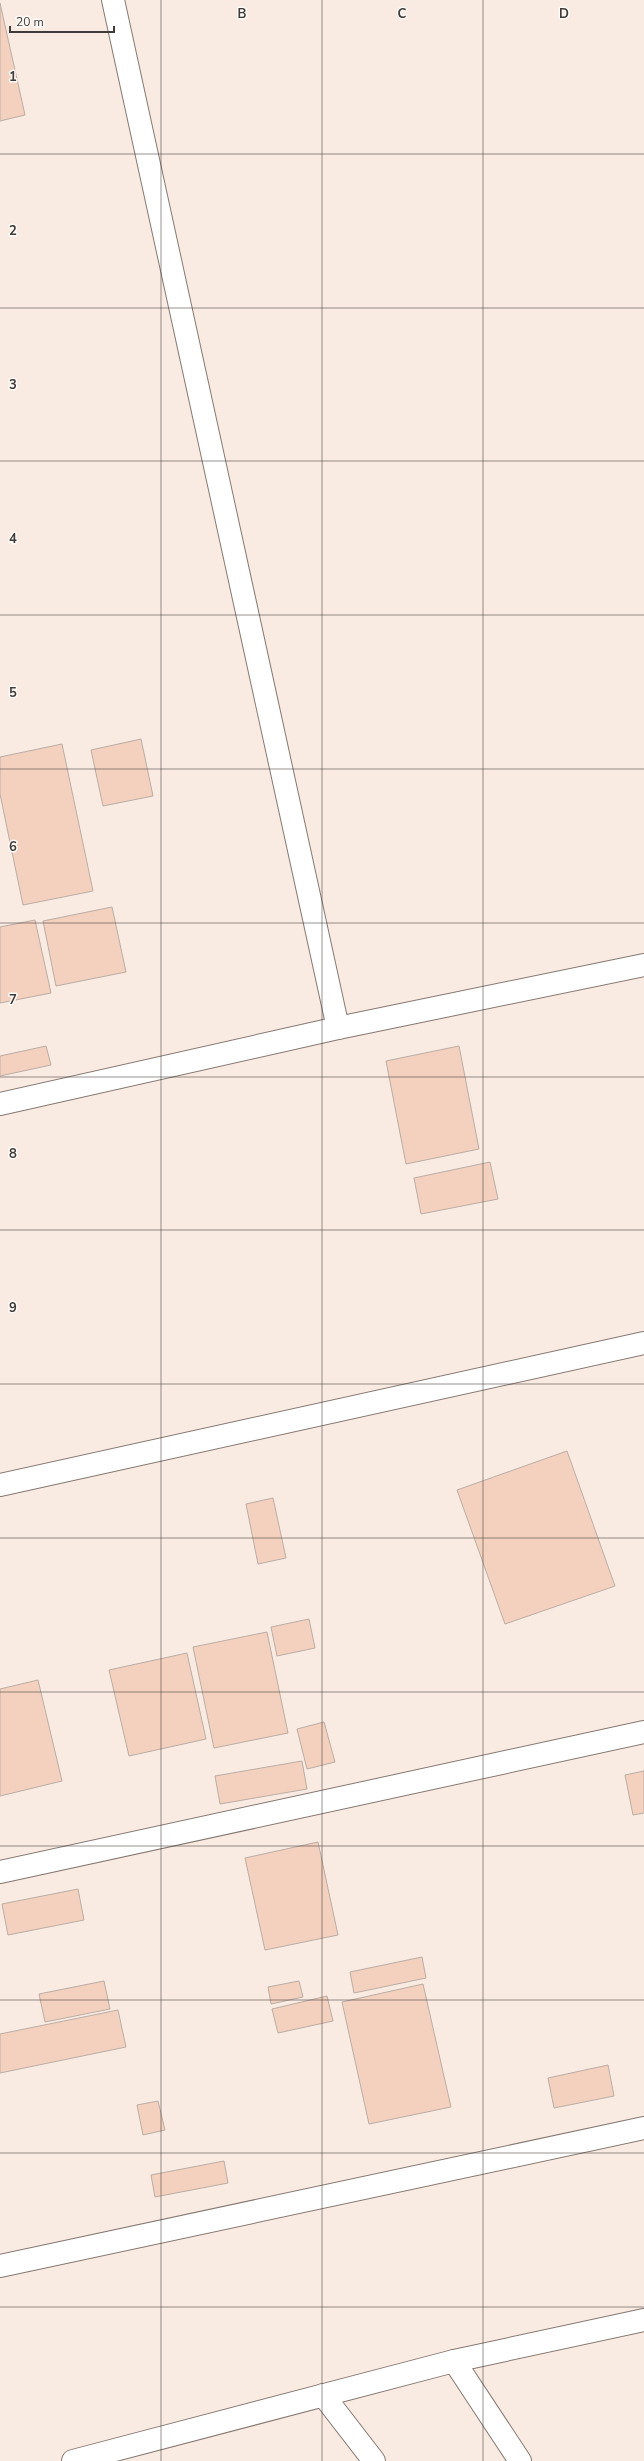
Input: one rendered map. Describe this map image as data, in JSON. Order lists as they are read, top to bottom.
{
  "scale_bar": "20 m",
  "grid": {
    "columns": ["B", "C", "D"],
    "rows": [
      "1",
      "2",
      "3",
      "4",
      "5",
      "6",
      "7",
      "8",
      "9"
    ]
  }
}
